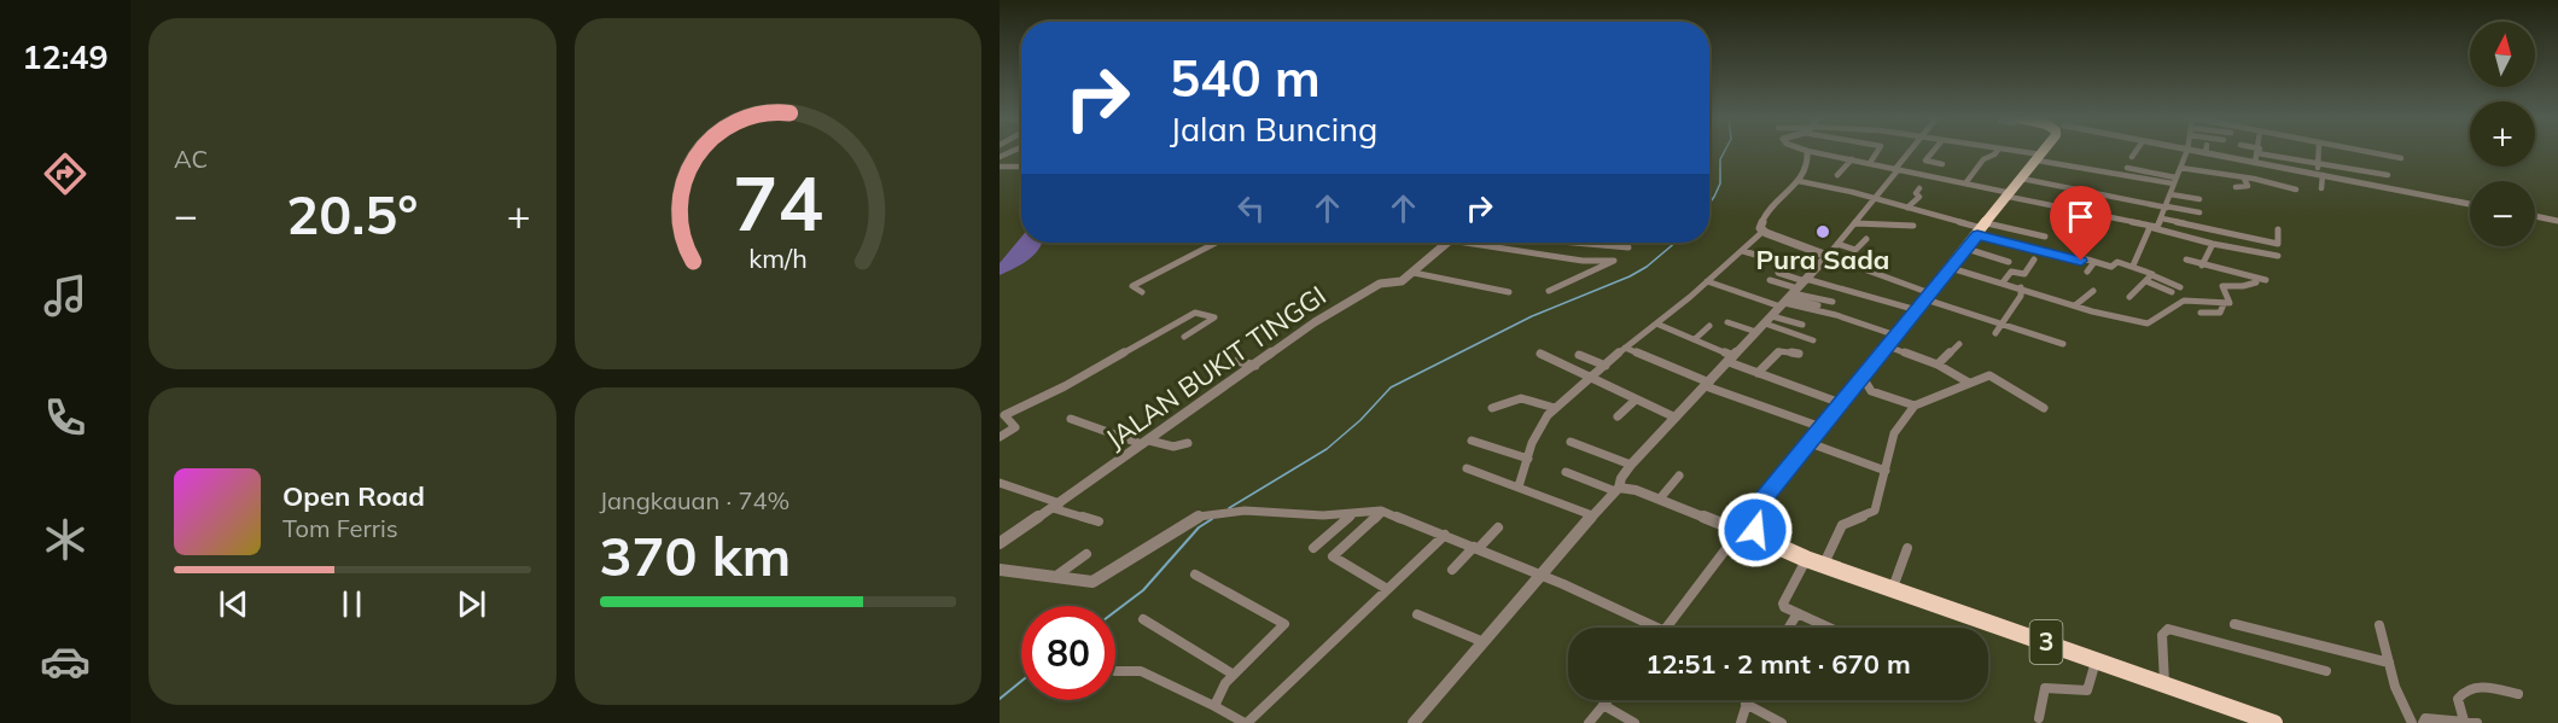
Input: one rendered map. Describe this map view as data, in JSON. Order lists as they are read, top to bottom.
{
  "streets": {
    "highway": ["3"],
    "street": ["JALAN BUKIT TINGGI"]
  },
  "places": ["Pura Sada"],
  "north": "top",
  "page": {
    "tabs": "12:49",
    "tile": [
      "AC",
      ["Jangkauan · 74%", "370 km"]
    ],
    "map_buttons": ["+", "−"],
    "turn": ["540 m", "Jalan Buncing"],
    "heat": ["−", "20.5°", "+"],
    "song": ["Open Road", "Tom Ferris"],
    "limit": "80",
    "trip": "12:51 · 2 mnt · 670 m",
    "gauge": ["74", "km/h"]
  }
}
